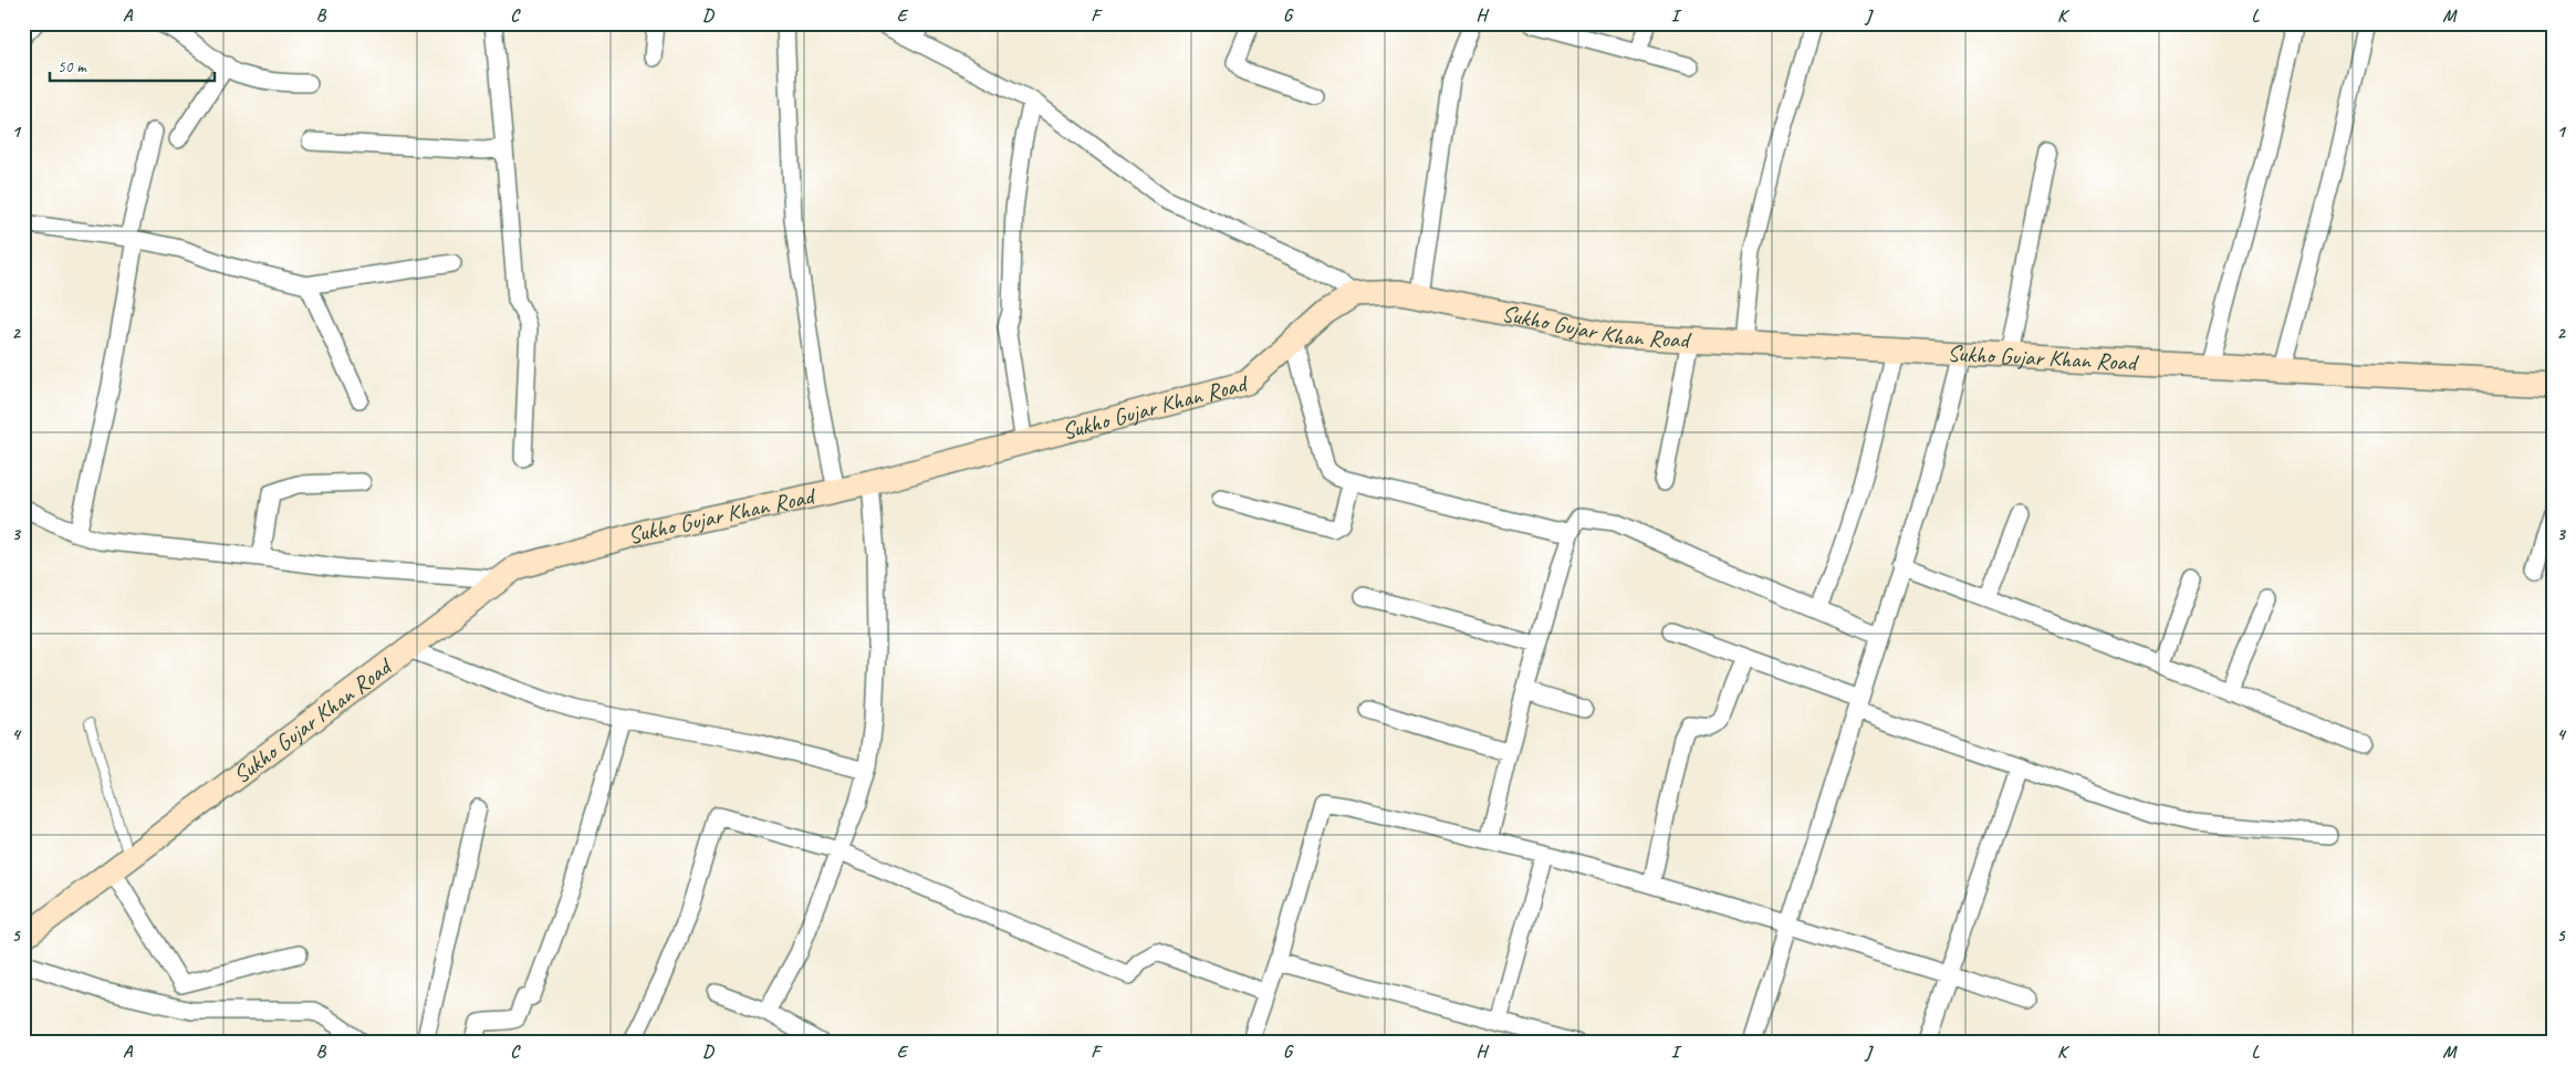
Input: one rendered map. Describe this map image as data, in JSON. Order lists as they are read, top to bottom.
{
  "streets": {
    "main road": ["Sukho Gujar Khan Road"]
  },
  "scale_bar": "50 m",
  "grid": {
    "columns": [
      "A",
      "B",
      "C",
      "D",
      "E",
      "F",
      "G",
      "H",
      "I",
      "J",
      "K",
      "L",
      "M"
    ],
    "rows": [
      "1",
      "2",
      "3",
      "4",
      "5"
    ]
  }
}
